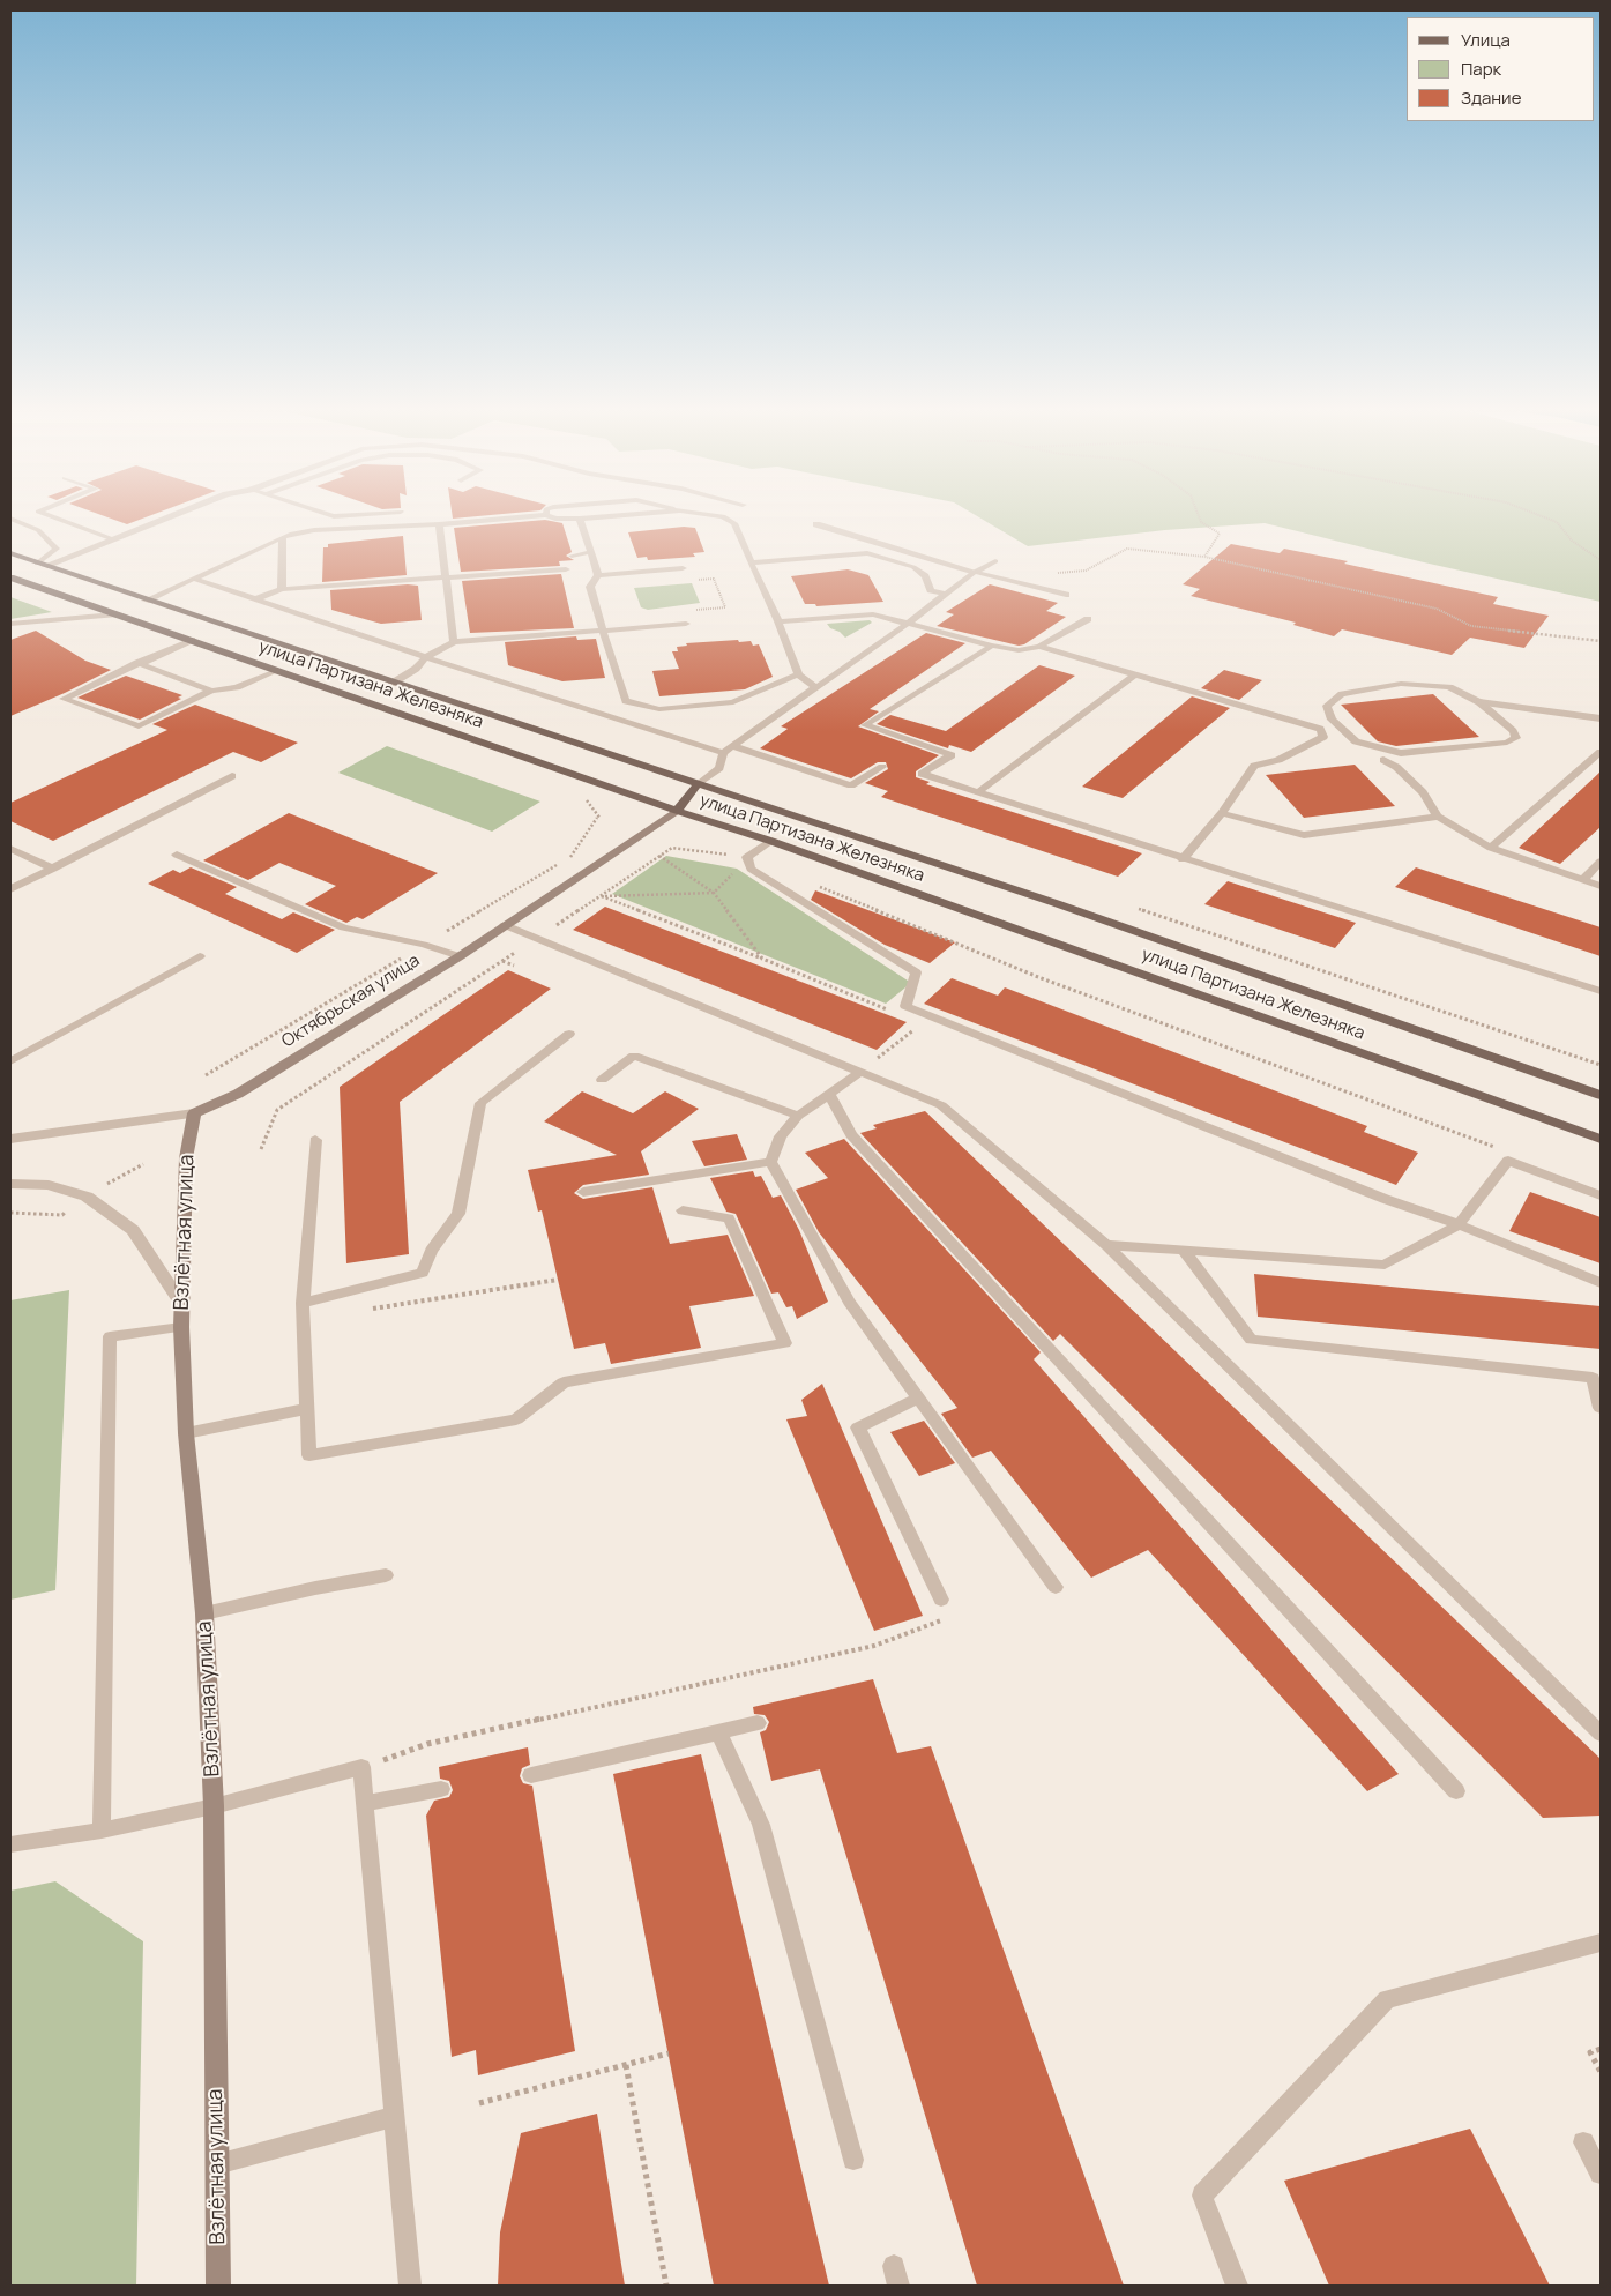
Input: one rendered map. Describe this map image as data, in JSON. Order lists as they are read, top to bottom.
{
  "streets": {
    "main road": ["улица Партизана Железняка", "Октябрьская улица", "Взлётная улица"]
  },
  "crossings": [
    ["улица Партизана Железняка", "Октябрьская улица"],
    ["Октябрьская улица", "Взлётная улица"]
  ],
  "legend": ["Улица", "Парк", "Здание"]
}
